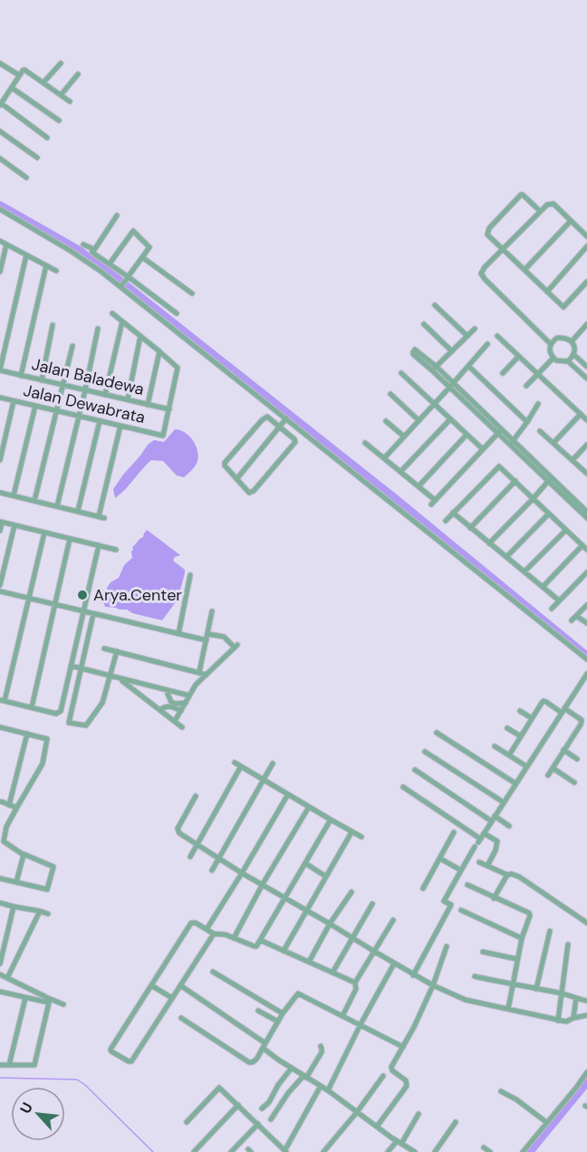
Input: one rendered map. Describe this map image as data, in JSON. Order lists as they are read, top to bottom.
{
  "streets": {
    "street": ["Jalan Baladewa", "Jalan Dewabrata"]
  },
  "crossings": [
    ["Jalan Baladewa", "Jalan Dewabrata"]
  ],
  "places": ["Arya.Center"],
  "north": "top left"
}
